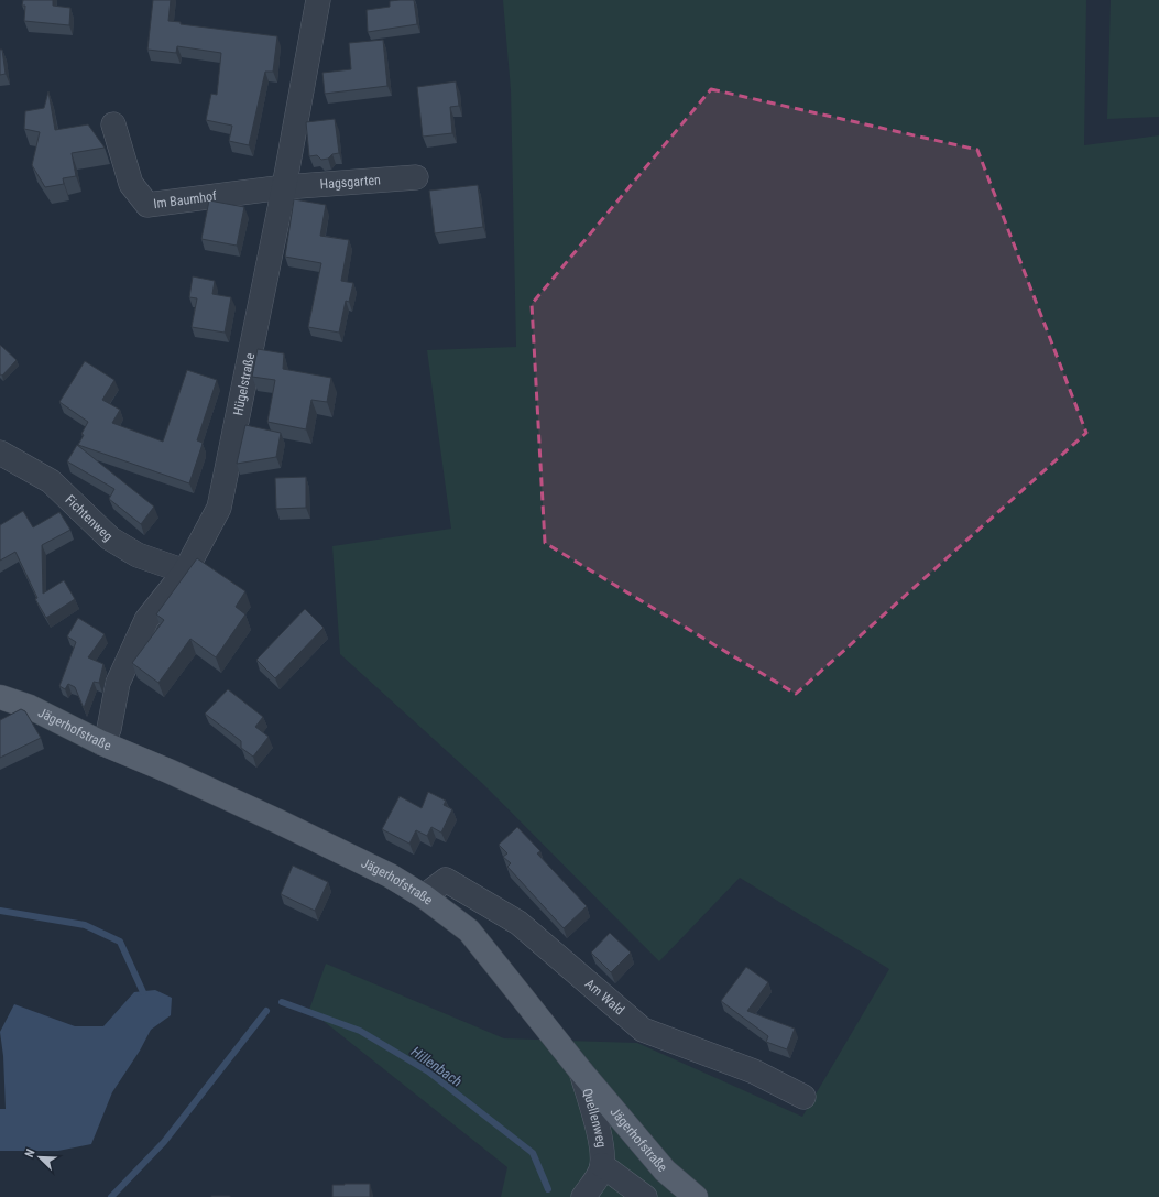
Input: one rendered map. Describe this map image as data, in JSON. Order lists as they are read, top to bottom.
{
  "streets": {
    "main road": ["Jägerhofstraße"],
    "street": [
      "Hagsgarten",
      "Im Baumhof",
      "Hügelstraße",
      "Fichtenweg",
      "Am Wald",
      "Quellenweg"
    ]
  },
  "crossings": [
    ["Hagsgarten", "Im Baumhof"],
    ["Hagsgarten", "Hügelstraße"],
    ["Im Baumhof", "Hügelstraße"],
    ["Hügelstraße", "Fichtenweg"],
    ["Hügelstraße", "Jägerhofstraße"],
    ["Jägerhofstraße", "Am Wald"],
    ["Jägerhofstraße", "Quellenweg"]
  ],
  "water": ["Hillenbach"],
  "north": "top left"
}
